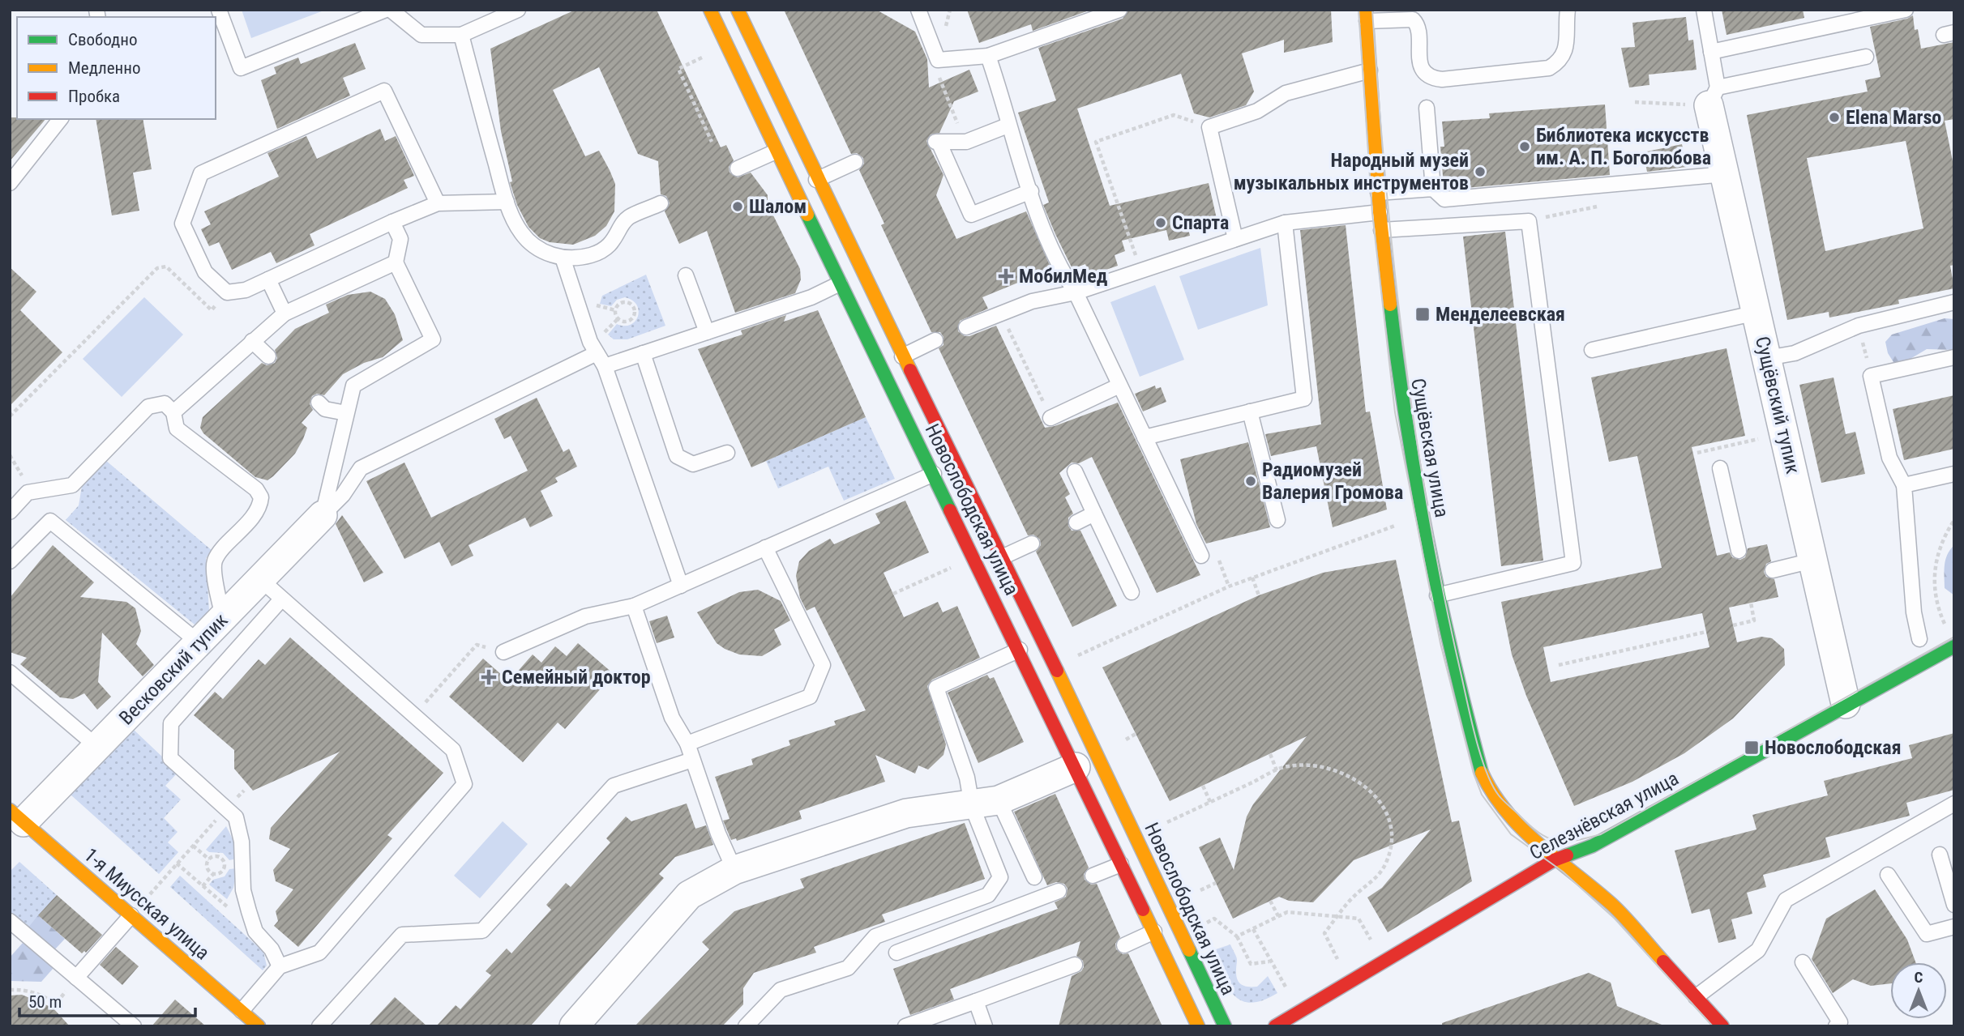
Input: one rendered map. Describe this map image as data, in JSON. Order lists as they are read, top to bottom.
{
  "streets": {
    "main road": [
      "Сущёвская улица",
      "Новослободская улица",
      "Селезнёвская улица",
      "1-я Миусская улица"
    ],
    "street": ["Сущёвский тупик", "Весковский тупик"]
  },
  "crossings": [
    ["Сущёвский тупик", "Селезнёвская улица"],
    ["Сущёвская улица", "Селезнёвская улица"],
    ["Весковский тупик", "1-я Миусская улица"]
  ],
  "places": {
    "other": [
      "Elena Marso",
      "Библиотека искусств им. А. П. Боголюбова",
      "Народный музей музыкальных инструментов",
      "Шалом",
      "Спарта",
      "Радиомузей Валерия Громова"
    ],
    "health": ["МобилМед", "Семейный доктор"],
    "transit": ["Менделеевская", "Новослободская"]
  },
  "legend": ["Свободно", "Медленно", "Пробка"],
  "scale_bar": "50 m",
  "north": "top"
}
